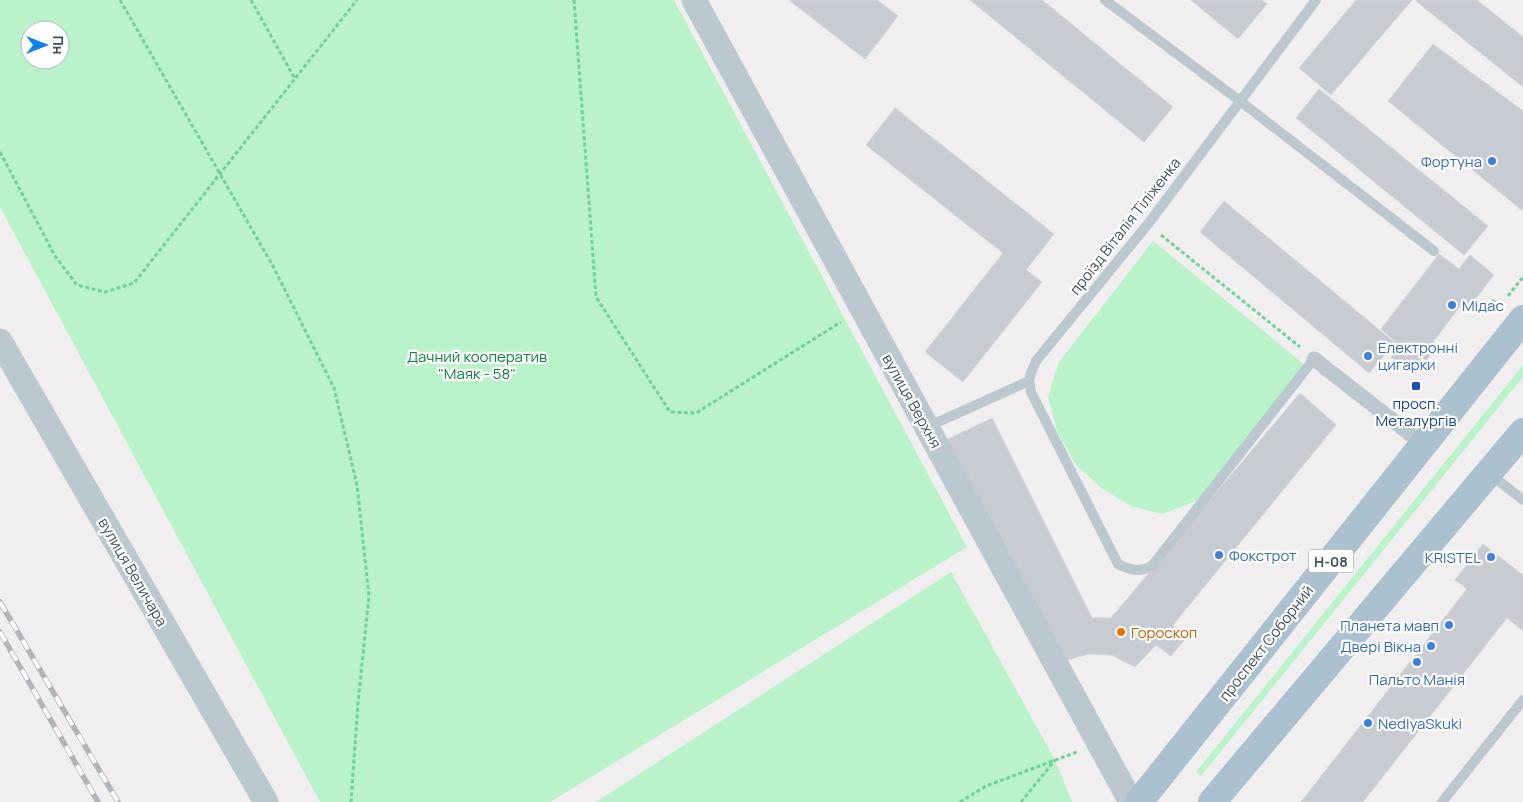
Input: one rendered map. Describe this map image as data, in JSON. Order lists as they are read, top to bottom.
{
  "streets": {
    "main road": ["Н-08", "проспект Соборний"],
    "street": ["вулиця Верхня", "вулиця Величара"],
    "lane": ["проїзд Віталія Тіліженка"]
  },
  "parks": ["Дачний кооператив \"Маяк - 58\""],
  "places": {
    "other": [
      "Фортуна",
      "Мідас",
      "Електронні цигарки",
      "Фокстрот",
      "KRISTEL",
      "Планета мавп",
      "Гороскоп",
      "Двері Вікна",
      "Пальто Манія",
      "NedlyaSkuki"
    ],
    "transit": ["просп. Металургів"]
  },
  "north": "right"
}
